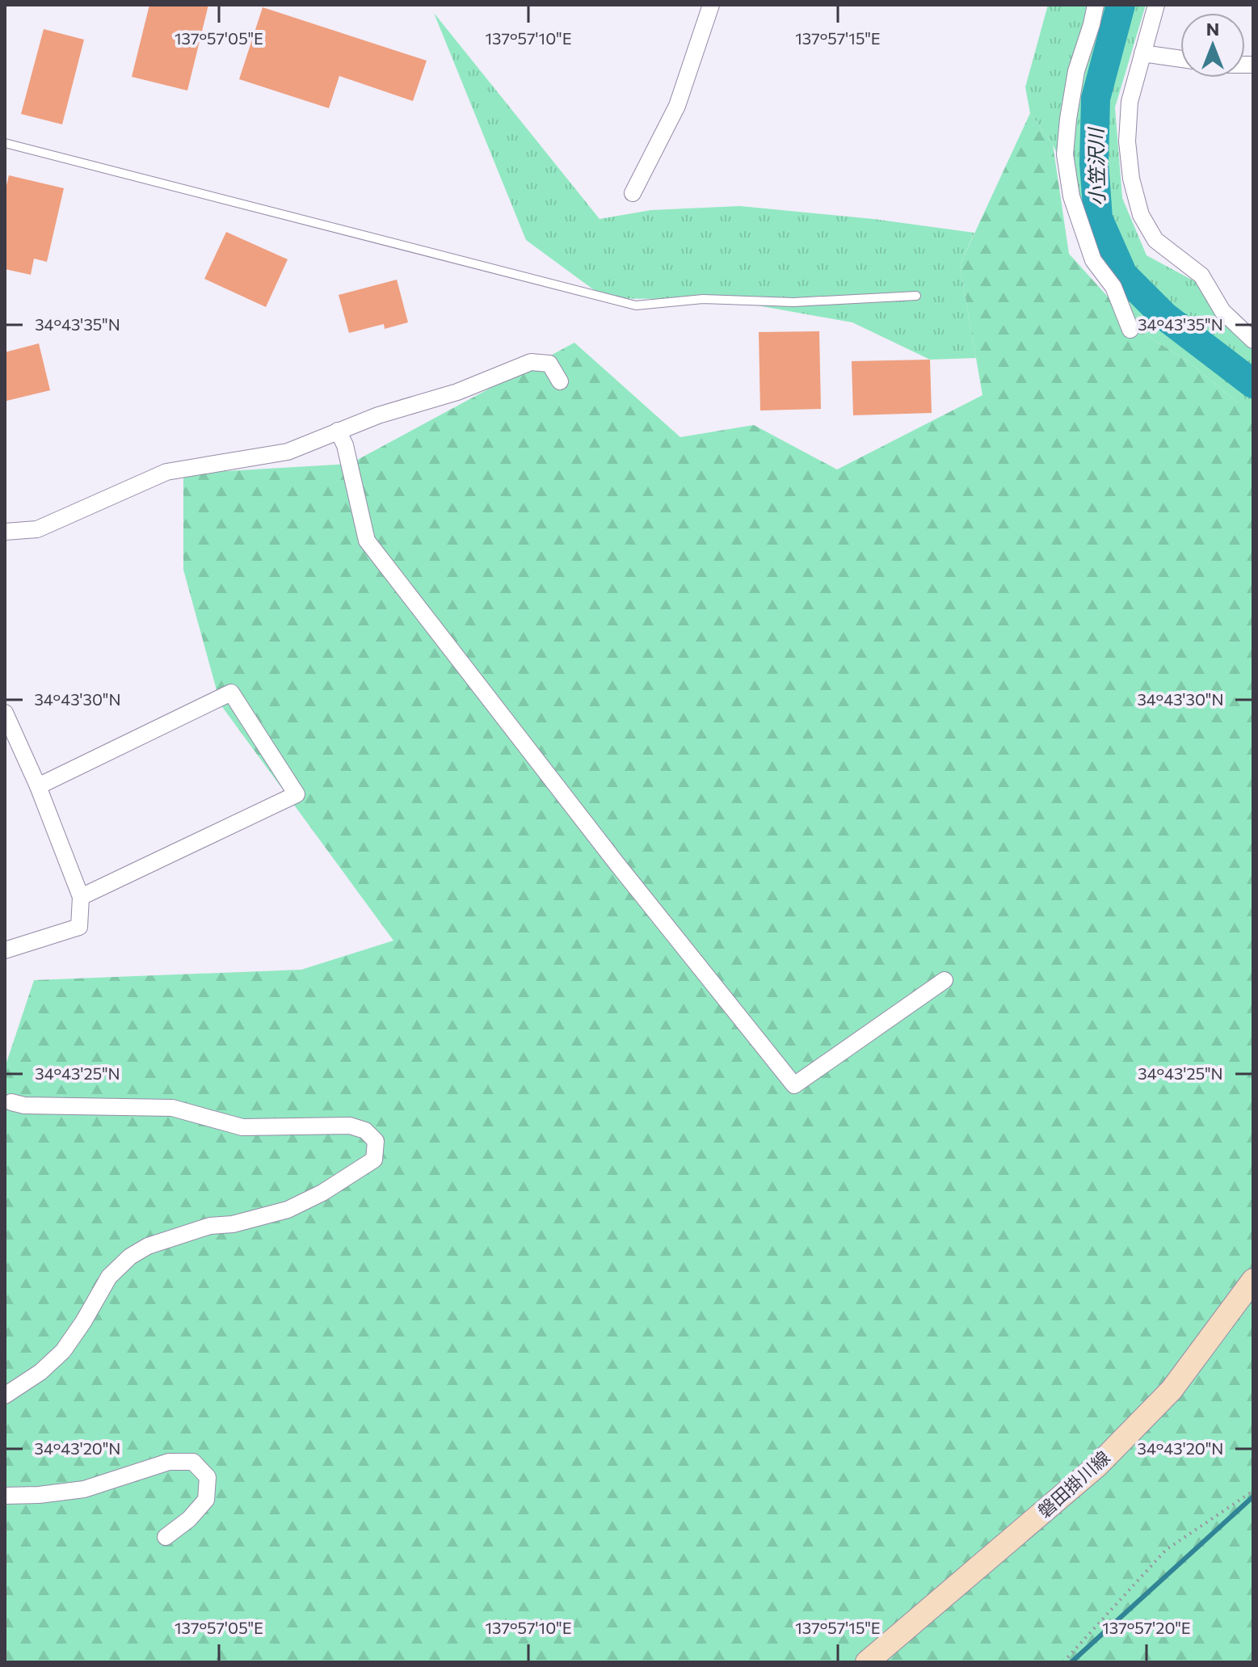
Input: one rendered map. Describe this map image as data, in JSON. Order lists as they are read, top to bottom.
{
  "streets": {
    "main road": ["磐田掛川線"]
  },
  "water": ["小笠沢川"],
  "north": "top",
  "coordinates": [
    "137°57'05\"E",
    "137°57'10\"E",
    "137°57'15\"E",
    "34°43'35\"N",
    "34°43'30\"N",
    "34°43'25\"N",
    "34°43'20\"N",
    "137°57'20\"E"
  ]
}
